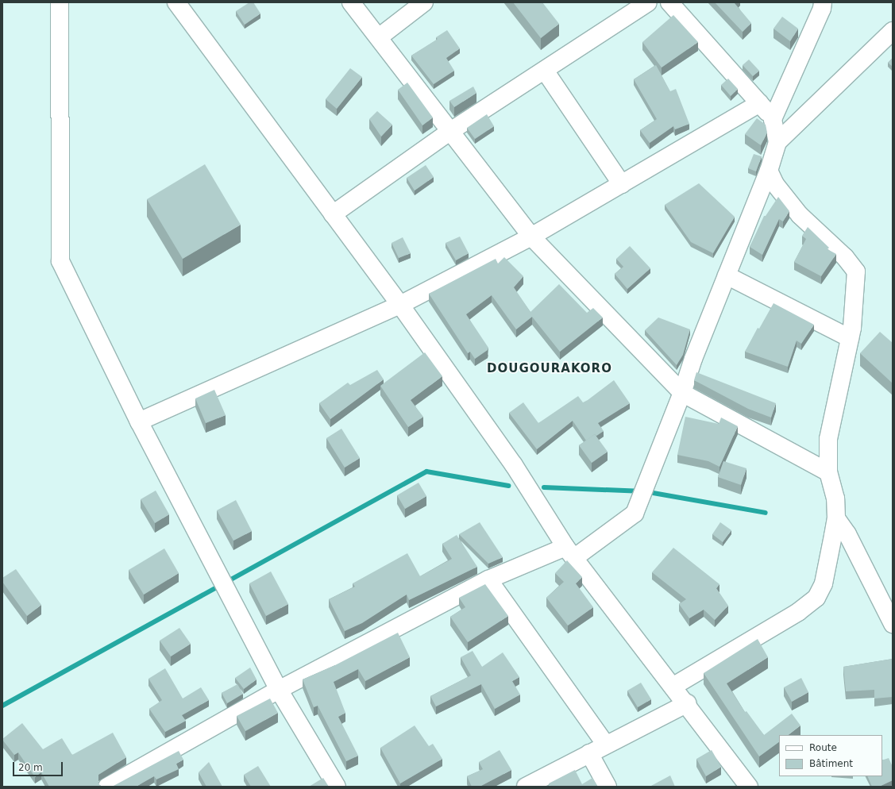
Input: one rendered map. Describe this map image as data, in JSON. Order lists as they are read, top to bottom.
{
  "districts": ["DOUGOURAKORO"],
  "legend": ["Route", "Bâtiment"],
  "scale_bar": "20 m"
}
